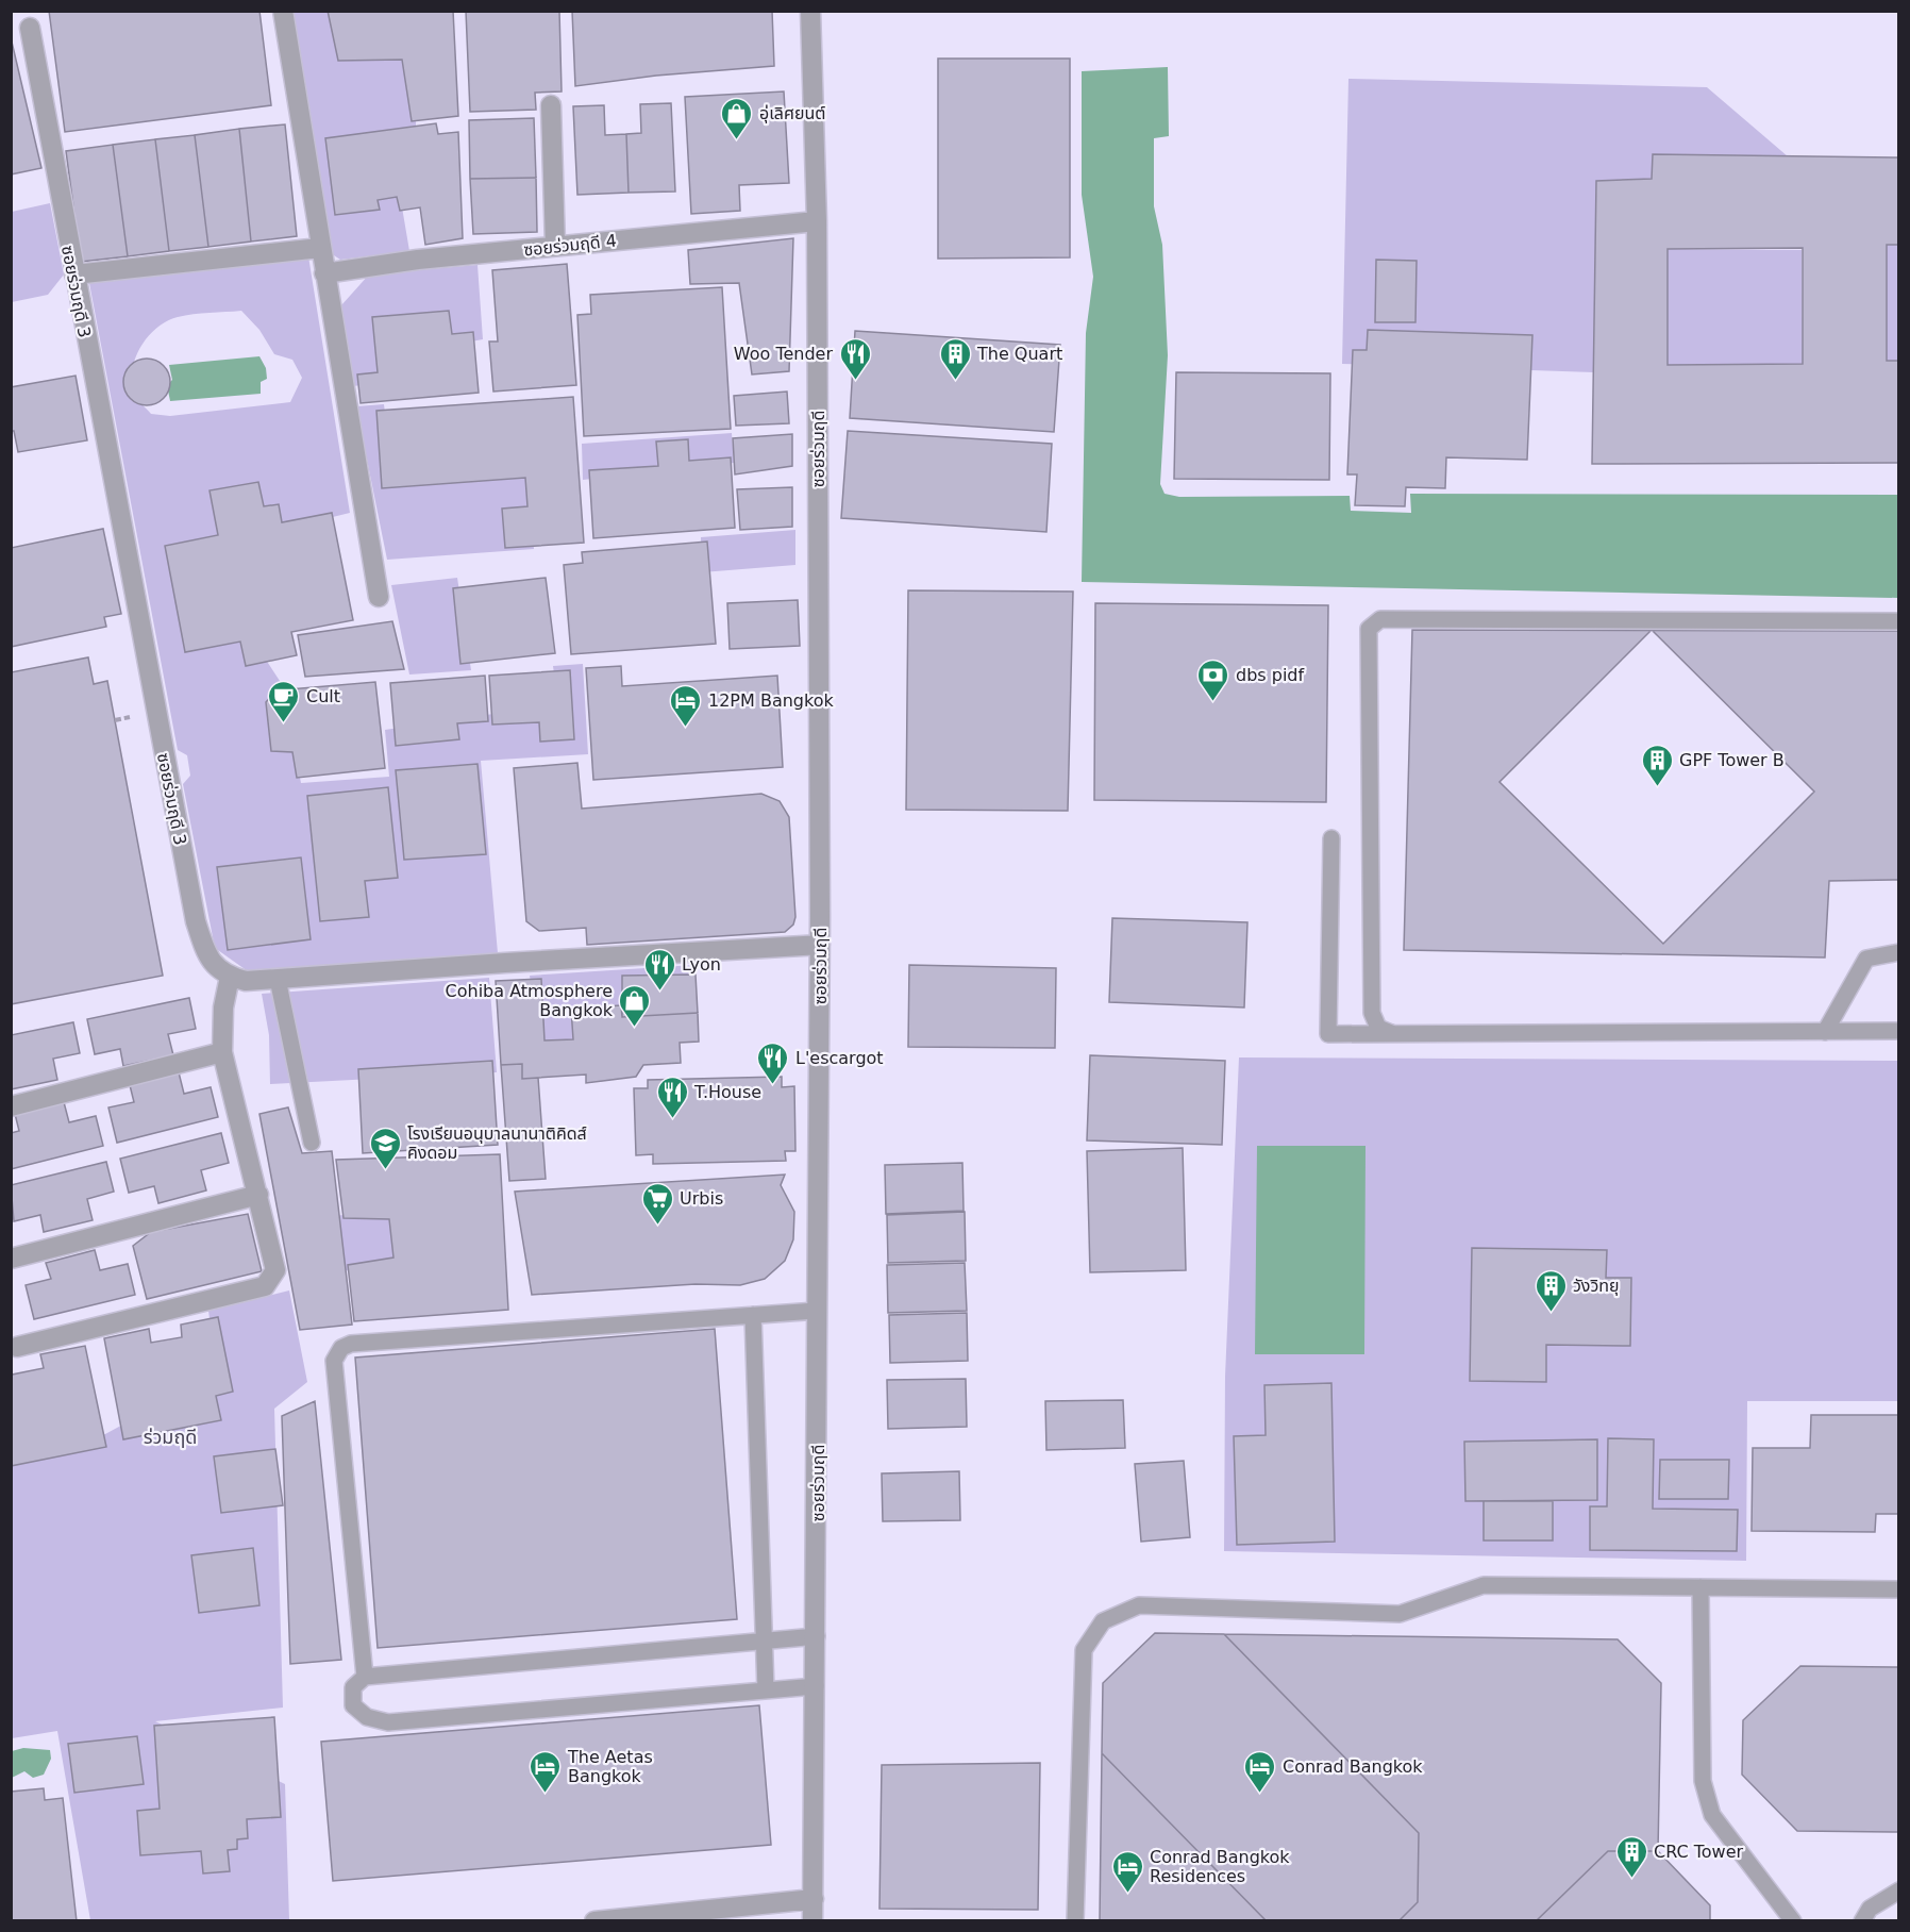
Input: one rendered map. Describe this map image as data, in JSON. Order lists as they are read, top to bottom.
{
  "streets": {
    "street": ["ซอยร่วมฤดี 4", "ซอยร่วมฤดี 3", "ซอยร่วมฤดี"]
  },
  "crossings": [
    ["ซอยร่วมฤดี 4", "ซอยร่วมฤดี"]
  ],
  "districts": ["ร่วมฤดี"],
  "places": {
    "shop": ["อุ่เลิศยนต์", "Cohiba Atmosphere Bangkok"],
    "restaurant": [
      "Woo Tender",
      "Lyon",
      "L'escargot",
      "T.House"
    ],
    "building": [
      "The Quart",
      "GPF Tower B",
      "วังวิทยุ",
      "CRC Tower"
    ],
    "bank": ["dbs pidf"],
    "cafe": ["Cult"],
    "hotel": [
      "12PM Bangkok",
      "The Aetas Bangkok",
      "Conrad Bangkok",
      "Conrad Bangkok Residences"
    ],
    "school or university": ["โรงเรียนอนุบาลนานาติคิดส์ คิงดอม"],
    "supermarket": ["Urbis"]
  }
}
